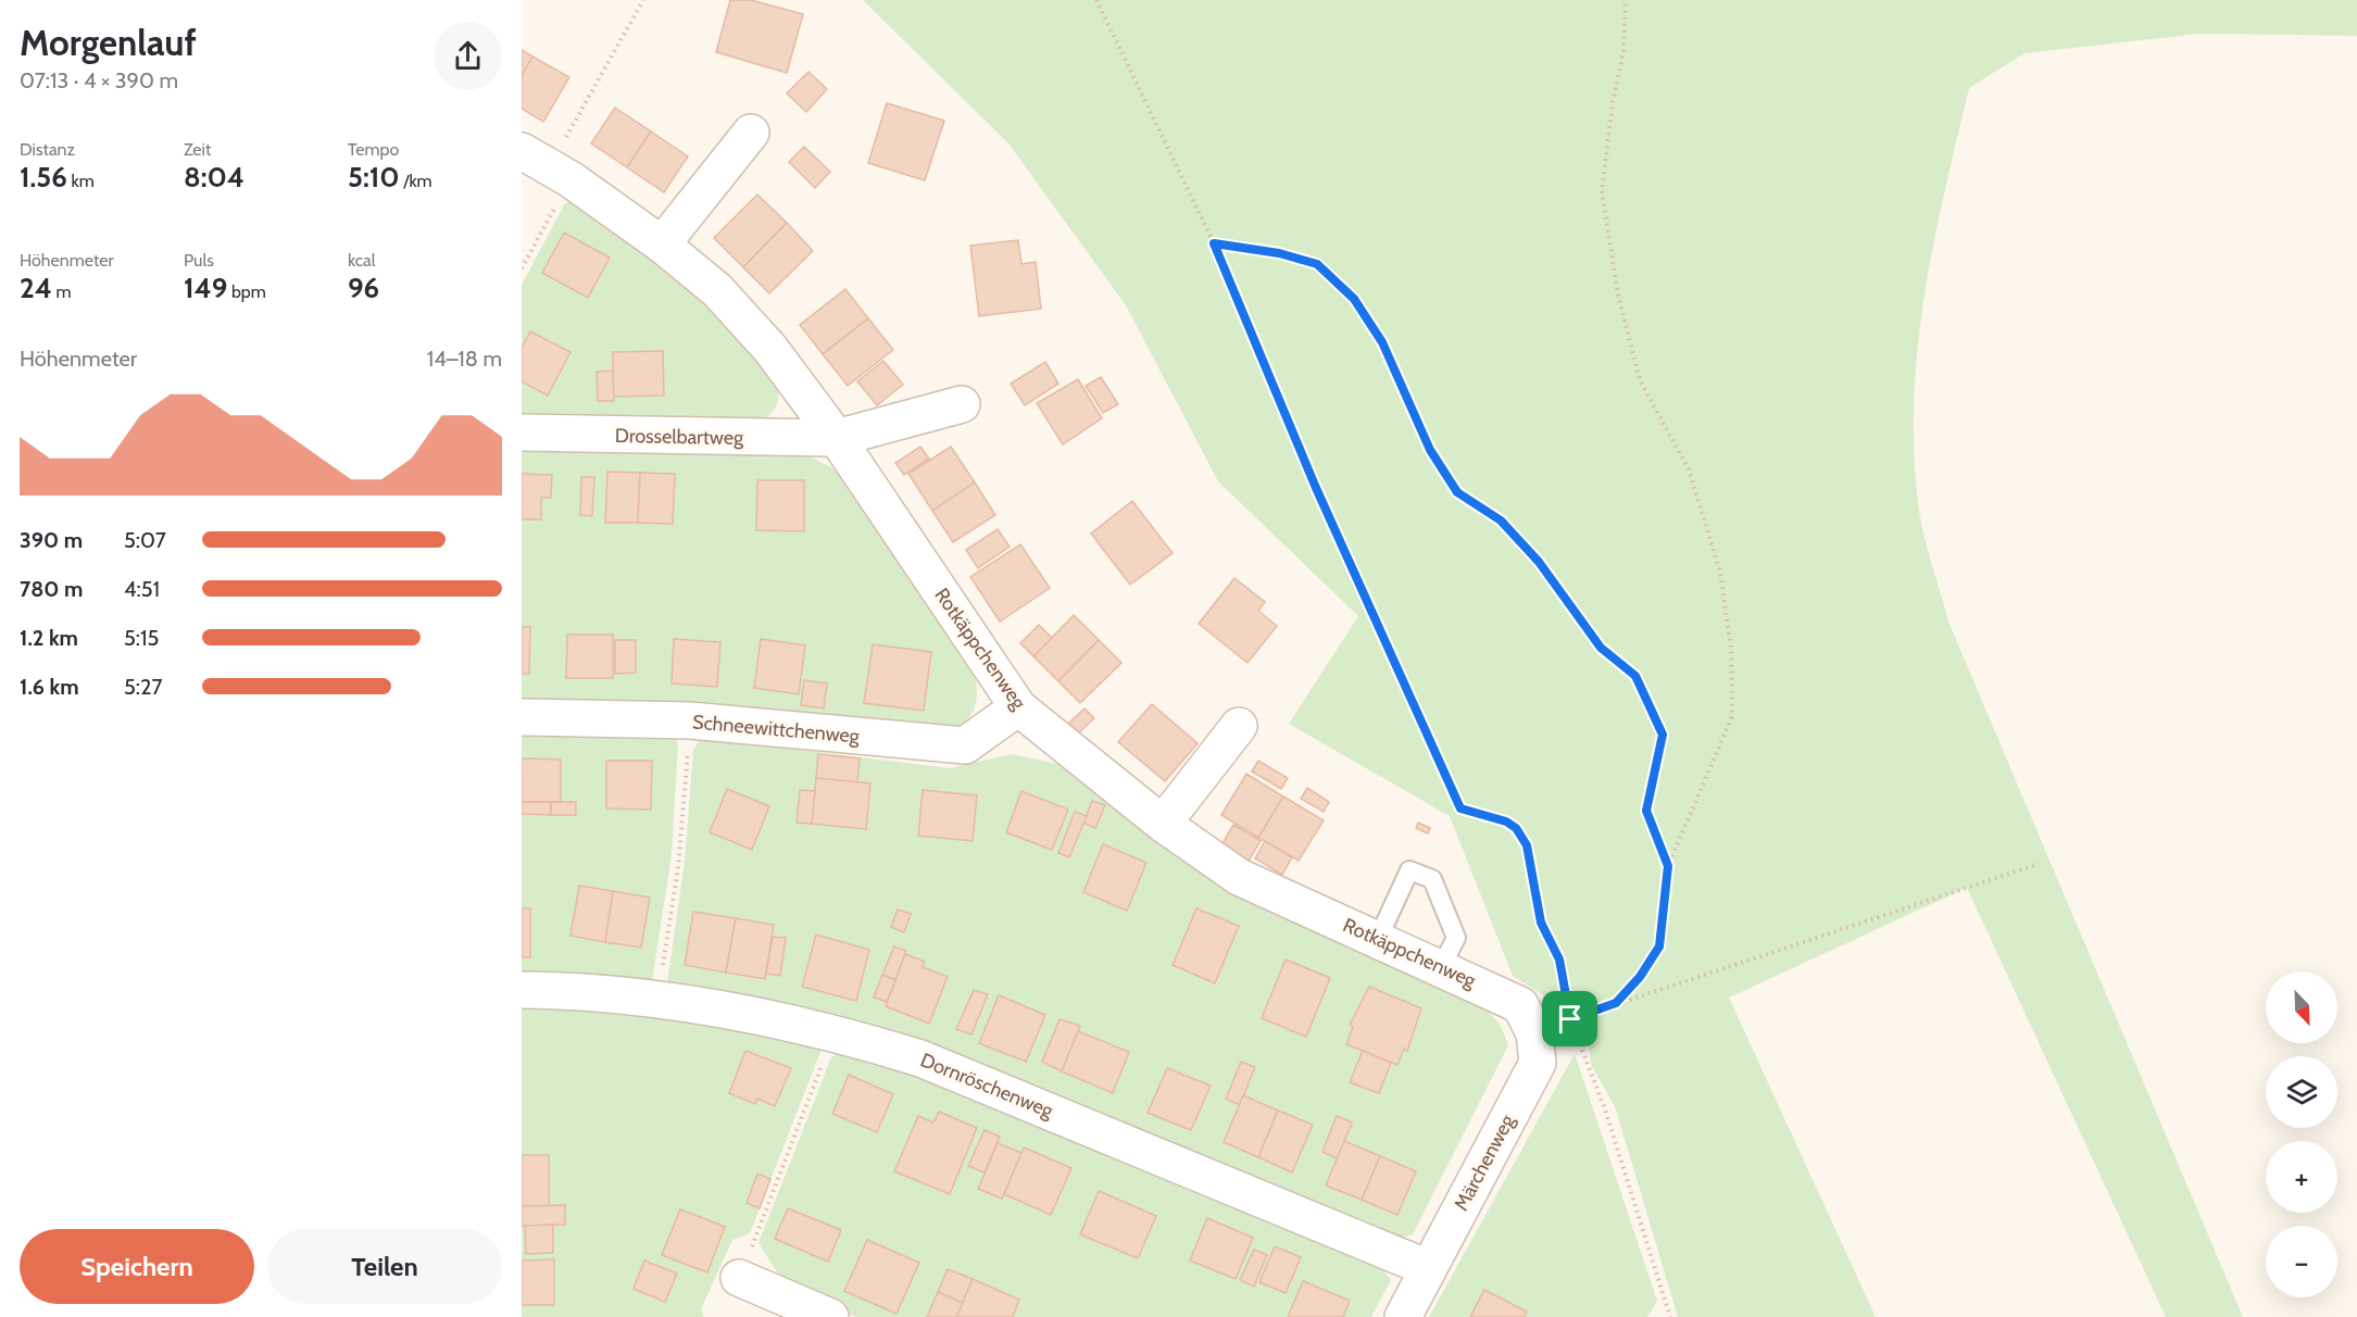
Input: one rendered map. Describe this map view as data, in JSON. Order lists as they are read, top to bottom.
{
  "streets": {
    "street": [
      "Drosselbartweg",
      "Rotkäppchenweg",
      "Schneewittchenweg",
      "Dornröschenweg",
      "Märchenweg"
    ]
  },
  "crossings": [
    ["Drosselbartweg", "Rotkäppchenweg"],
    ["Rotkäppchenweg", "Schneewittchenweg"],
    ["Rotkäppchenweg", "Märchenweg"],
    ["Dornröschenweg", "Märchenweg"]
  ],
  "north": "bottom right",
  "page": {
    "heading": ["Morgenlauf", "07:13 · 4 × 390 m"],
    "stats": [
      ["Distanz", "1.56 km"],
      ["Zeit", "8:04"],
      ["Tempo", "5:10 /km"],
      ["Höhenmeter", "24 m"],
      ["Puls", "149 bpm"],
      ["kcal", "96"]
    ],
    "chart": ["Höhenmeter", "14–18 m"],
    "list": [
      {
        "name": "390 m",
        "note": "5:07"
      },
      {
        "name": "780 m",
        "note": "4:51"
      },
      {
        "name": "1.2 km",
        "note": "5:15"
      },
      {
        "name": "1.6 km",
        "note": "5:27"
      }
    ],
    "map_buttons": ["+", "−"],
    "buttons": ["Speichern", "Teilen"]
  }
}
